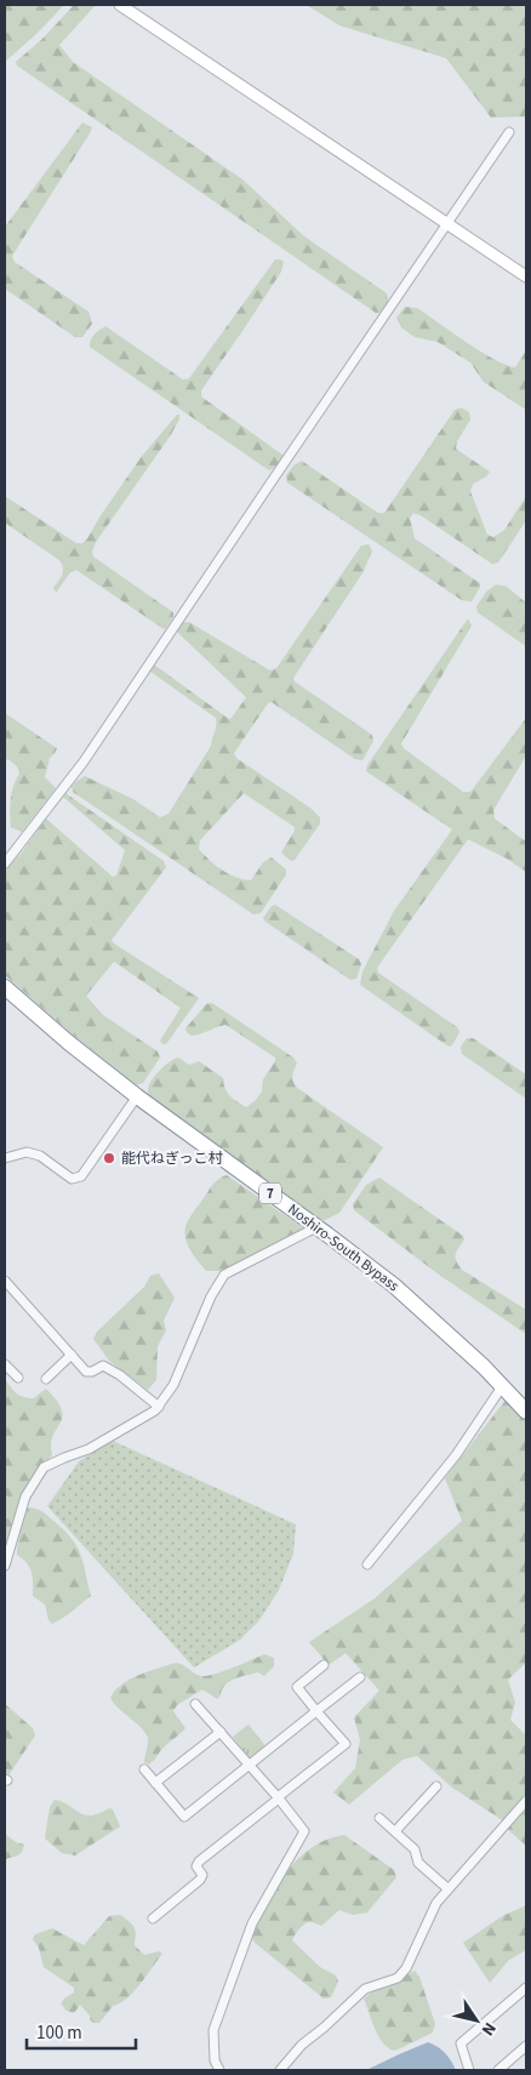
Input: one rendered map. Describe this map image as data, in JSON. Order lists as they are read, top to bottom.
{
  "streets": {
    "highway": ["7", "Noshiro-South Bypass"]
  },
  "places": ["能代ねぎっこ村"],
  "scale_bar": "100 m",
  "north": "bottom right"
}
